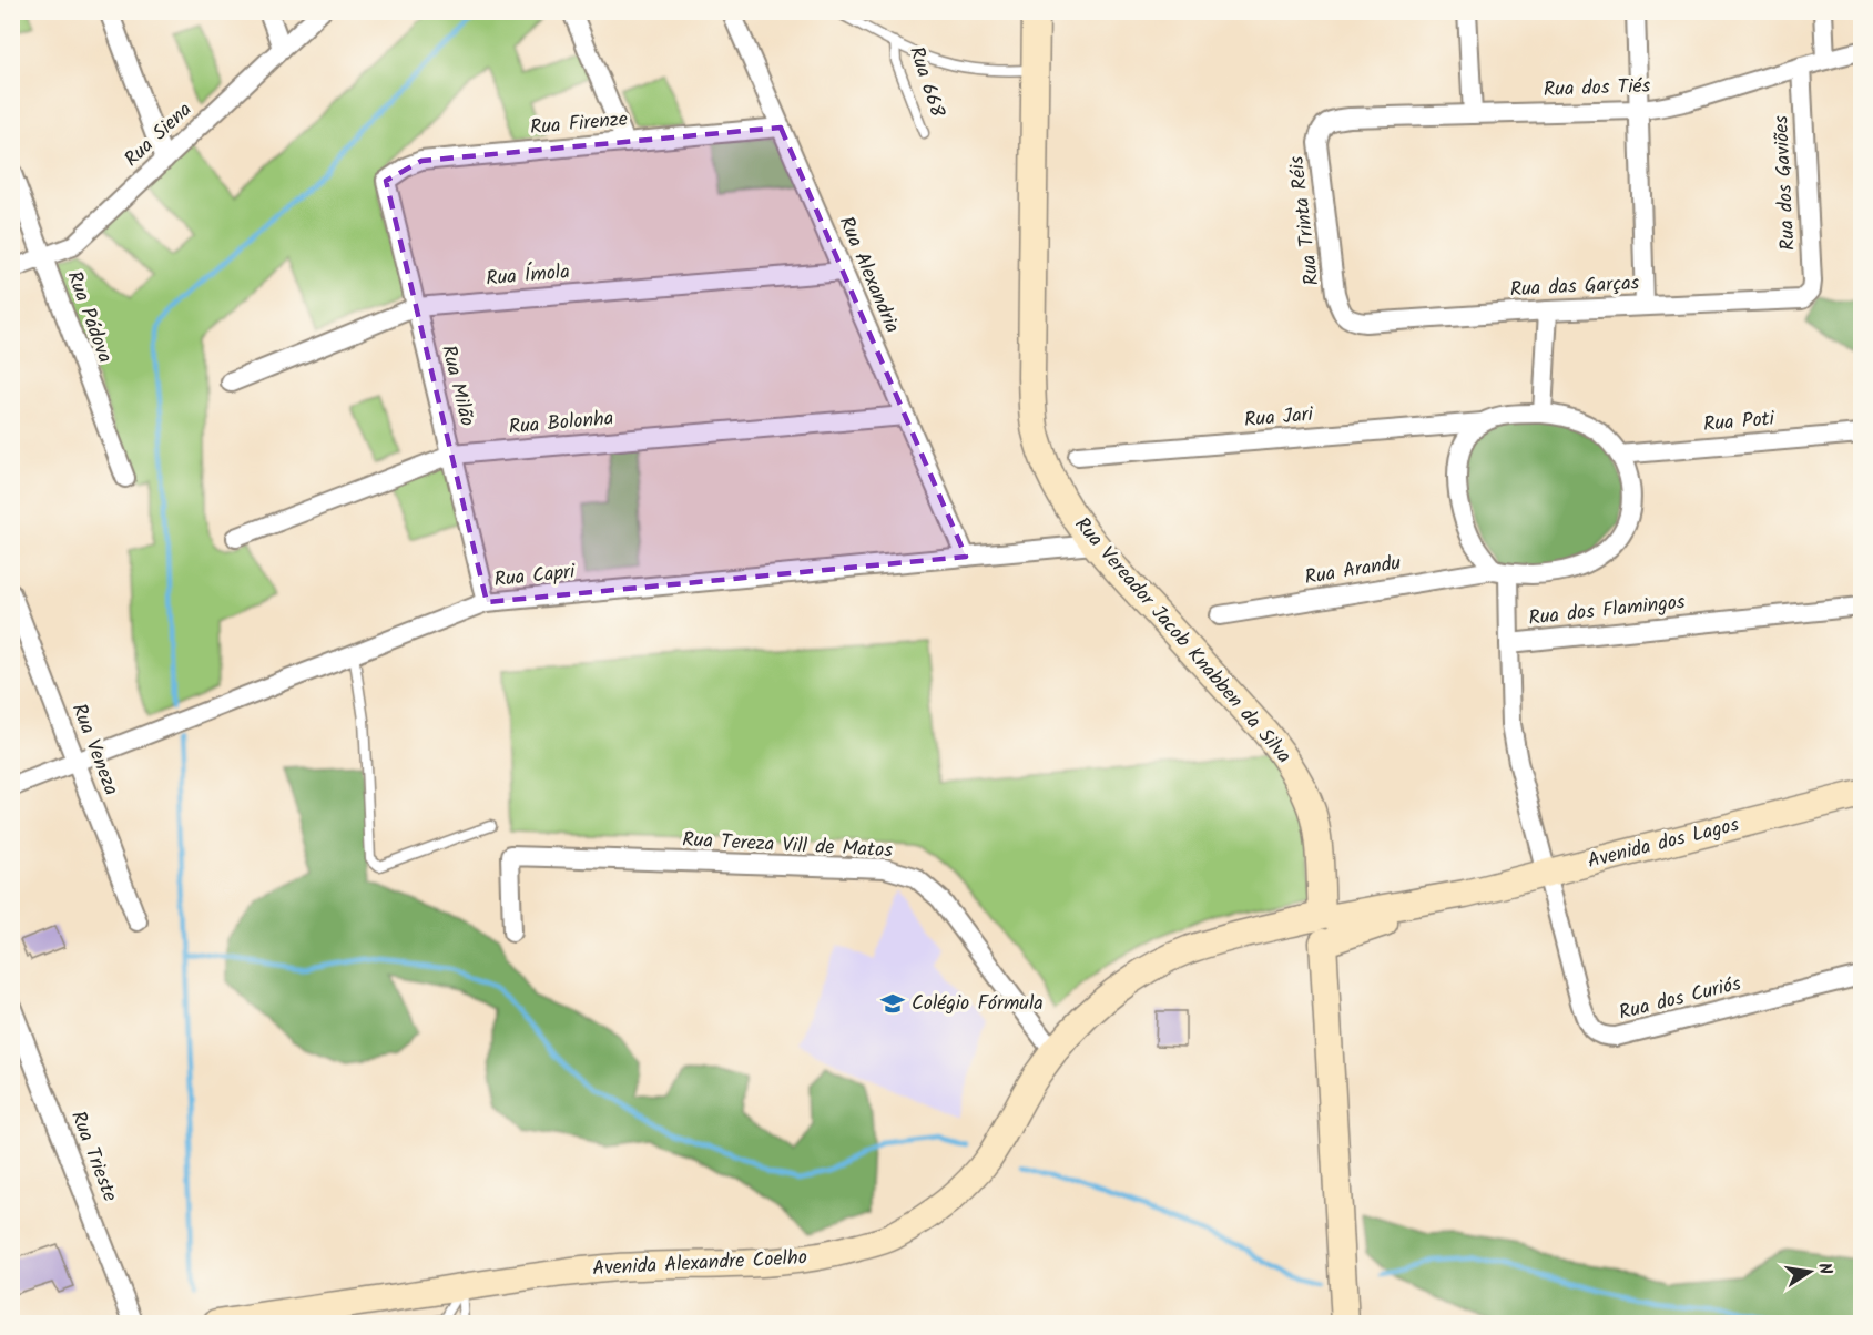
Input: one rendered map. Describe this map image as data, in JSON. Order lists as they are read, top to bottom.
{
  "streets": {
    "main road": ["Rua Vereador Jacob Knabben da Silva", "Avenida dos Lagos", "Avenida Alexandre Coelho"],
    "street": [
      "Rua dos Tiés",
      "Rua Firenze",
      "Rua Siena",
      "Rua dos Gaviões",
      "Rua Trinta Réis",
      "Rua Alexandria",
      "Rua Ímola",
      "Rua das Garças",
      "Rua Pádova",
      "Rua Milão",
      "Rua Jari",
      "Rua Poti",
      "Rua Bolonha",
      "Rua Arandu",
      "Rua Capri",
      "Rua dos Flamingos",
      "Rua Veneza",
      "Rua Tereza Vill de Matos",
      "Rua dos Curiós",
      "Rua Trieste"
    ],
    "lane": ["Rua 668"]
  },
  "crossings": [
    ["Rua dos Tiés", "Rua dos Gaviões"],
    ["Rua dos Tiés", "Rua Trinta Réis"],
    ["Rua Firenze", "Rua Alexandria"],
    ["Rua Firenze", "Rua Milão"],
    ["Rua Siena", "Rua Pádova"],
    ["Rua dos Gaviões", "Rua das Garças"],
    ["Rua Trinta Réis", "Rua das Garças"],
    ["Rua Alexandria", "Rua Ímola"],
    ["Rua Alexandria", "Rua Bolonha"],
    ["Rua Alexandria", "Rua Capri"],
    ["Rua Ímola", "Rua Milão"],
    ["Rua Milão", "Rua Bolonha"],
    ["Rua Milão", "Rua Capri"],
    ["Rua Jari", "Rua Poti"],
    ["Rua Jari", "Rua Arandu"],
    ["Rua Poti", "Rua Arandu"],
    ["Rua Capri", "Rua Vereador Jacob Knabben da Silva"],
    ["Rua Capri", "Rua Veneza"],
    ["Rua dos Flamingos", "Avenida dos Lagos"],
    ["Rua dos Flamingos", "Rua dos Curiós"],
    ["Rua Vereador Jacob Knabben da Silva", "Avenida dos Lagos"],
    ["Rua Vereador Jacob Knabben da Silva", "Avenida Alexandre Coelho"],
    ["Avenida dos Lagos", "Rua dos Curiós"],
    ["Avenida dos Lagos", "Avenida Alexandre Coelho"],
    ["Rua Tereza Vill de Matos", "Avenida Alexandre Coelho"]
  ],
  "places": {
    "school or university": ["Colégio Fórmula"]
  },
  "north": "right"
}
